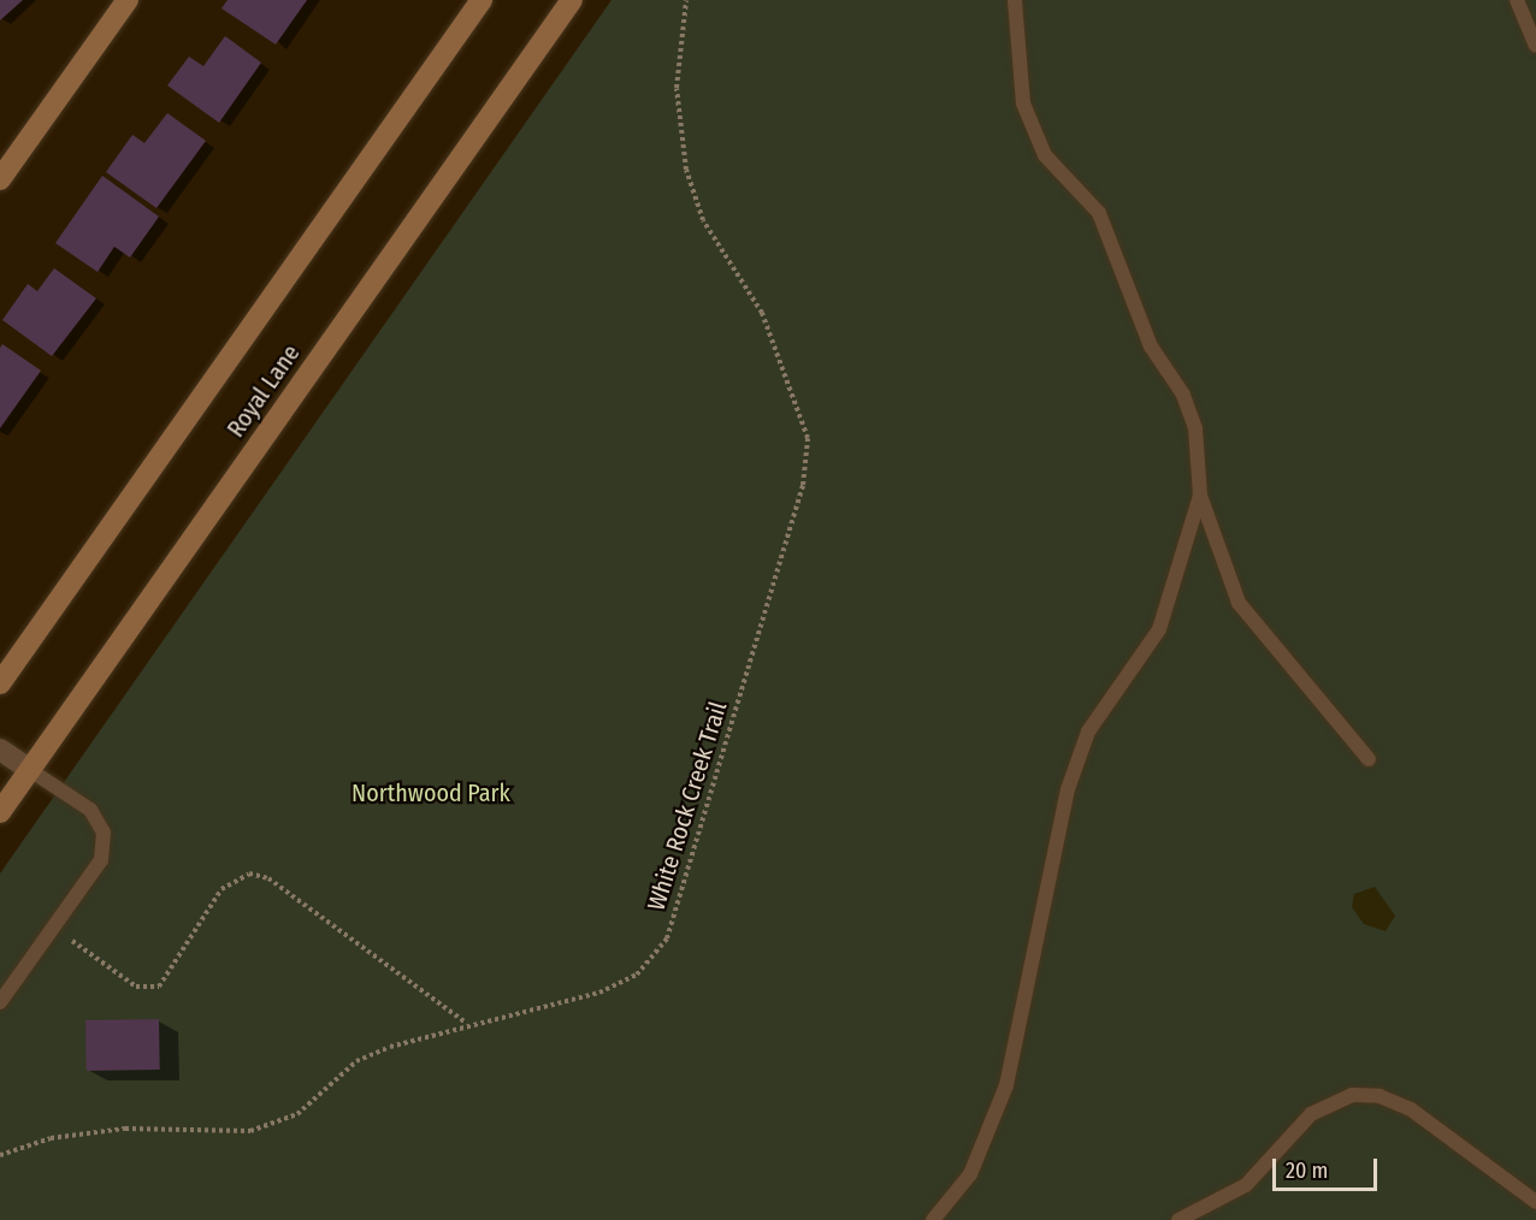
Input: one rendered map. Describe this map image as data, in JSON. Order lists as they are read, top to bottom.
{
  "streets": {
    "main road": ["Royal Lane"],
    "path": ["White Rock Creek Trail"]
  },
  "parks": ["Northwood Park"],
  "scale_bar": "20 m"
}
